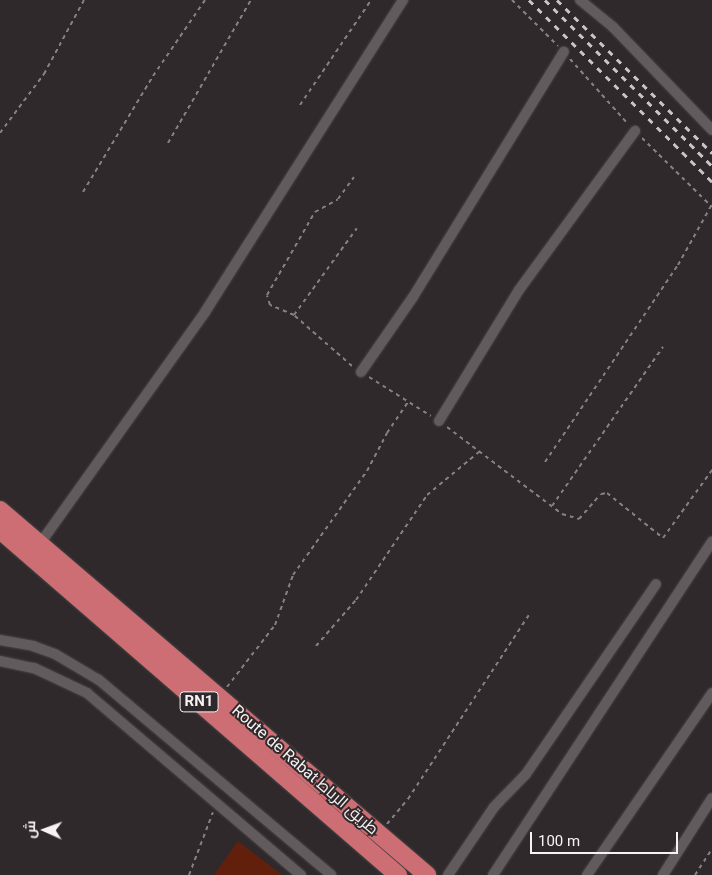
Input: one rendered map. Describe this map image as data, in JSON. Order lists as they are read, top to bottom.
{
  "streets": {
    "highway": ["RN1", "Route de Rabat طريق الرباط"]
  },
  "scale_bar": "100 m",
  "north": "left"
}
